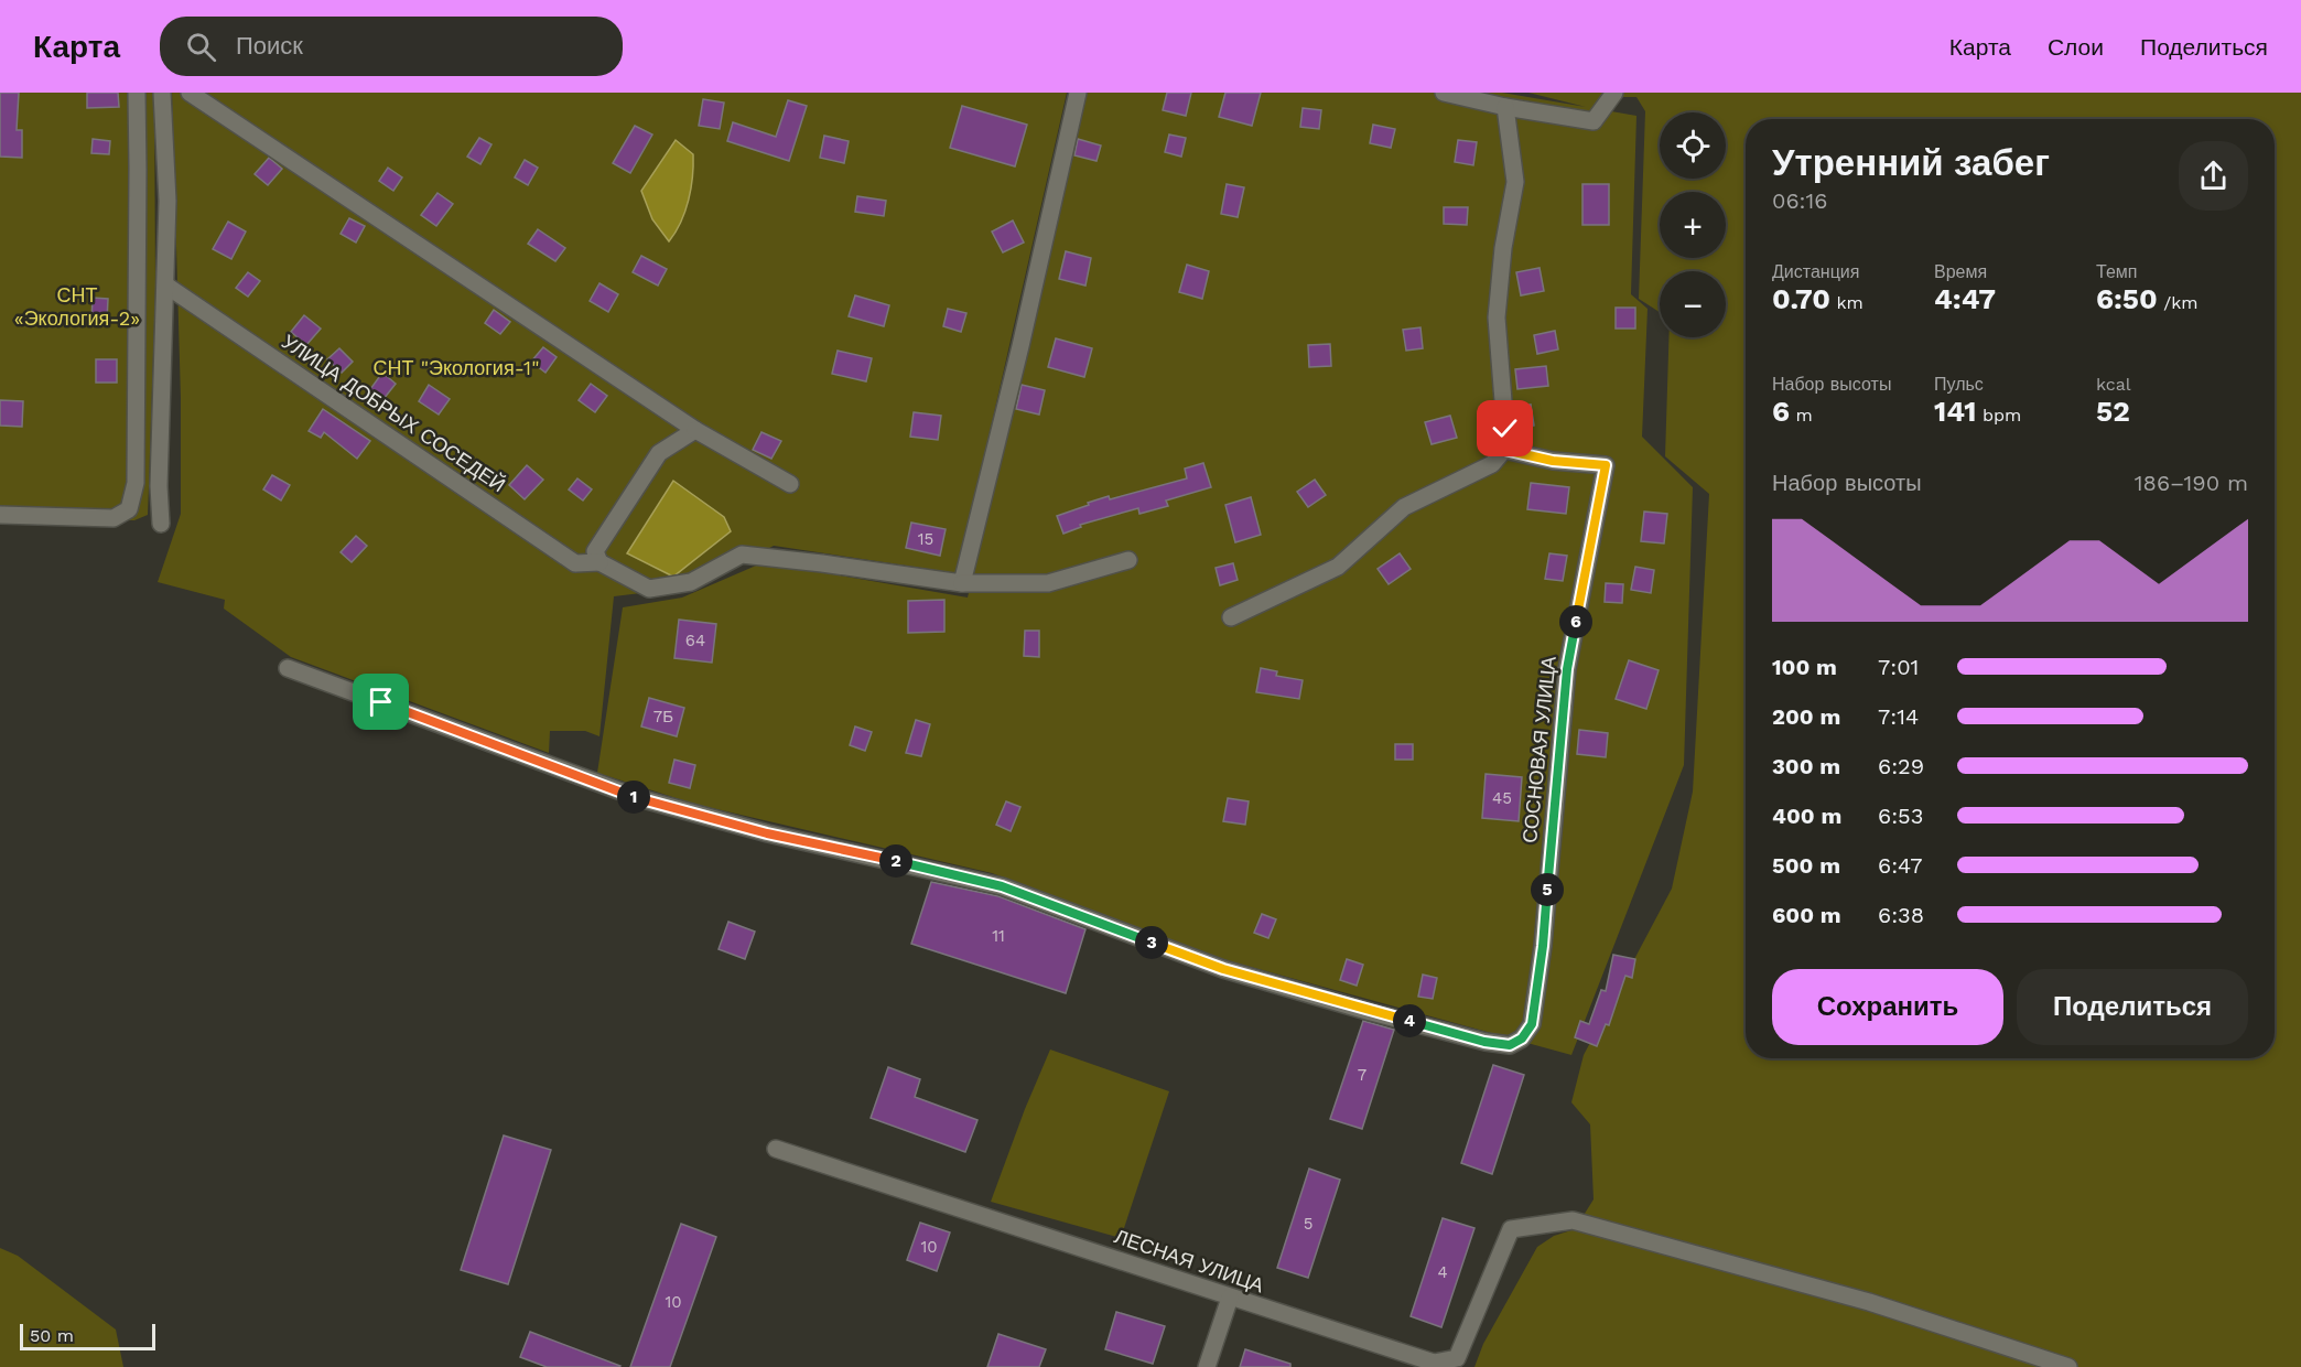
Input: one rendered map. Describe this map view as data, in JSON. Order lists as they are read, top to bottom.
{
  "streets": {
    "street": ["УЛИЦА ДОБРЫХ СОСЕДЕЙ", "СОСНОВАЯ УЛИЦА", "ЛЕСНАЯ УЛИЦА"]
  },
  "parks": ["СНТ «Экология-2»", "СНТ \"Экология-1\""],
  "house_numbers": [
    "15",
    "64",
    "7Б",
    "45",
    "11",
    "7",
    "5",
    "10",
    "4",
    "10"
  ],
  "scale_bar": "50 m",
  "page": {
    "header": "Карта",
    "search": "Поиск",
    "nav": ["Карта", "Слои", "Поделиться"],
    "map_buttons": ["+", "−"],
    "heading": ["Утренний забег", "06:16"],
    "stats": [
      ["Дистанция", "0.70 km"],
      ["Время", "4:47"],
      ["Темп", "6:50 /km"],
      ["Набор высоты", "6 m"],
      ["Пульс", "141 bpm"],
      ["kcal", "52"]
    ],
    "chart": ["Набор высоты", "186–190 m"],
    "pins": [
      "6",
      "1",
      "2",
      "5",
      "3",
      "4"
    ],
    "list": [
      {
        "name": "100 m",
        "note": "7:01"
      },
      {
        "name": "200 m",
        "note": "7:14"
      },
      {
        "name": "300 m",
        "note": "6:29"
      },
      {
        "name": "400 m",
        "note": "6:53"
      },
      {
        "name": "500 m",
        "note": "6:47"
      },
      {
        "name": "600 m",
        "note": "6:38"
      }
    ],
    "buttons": ["Сохранить", "Поделиться"],
    "scale": "50 m"
  }
}
